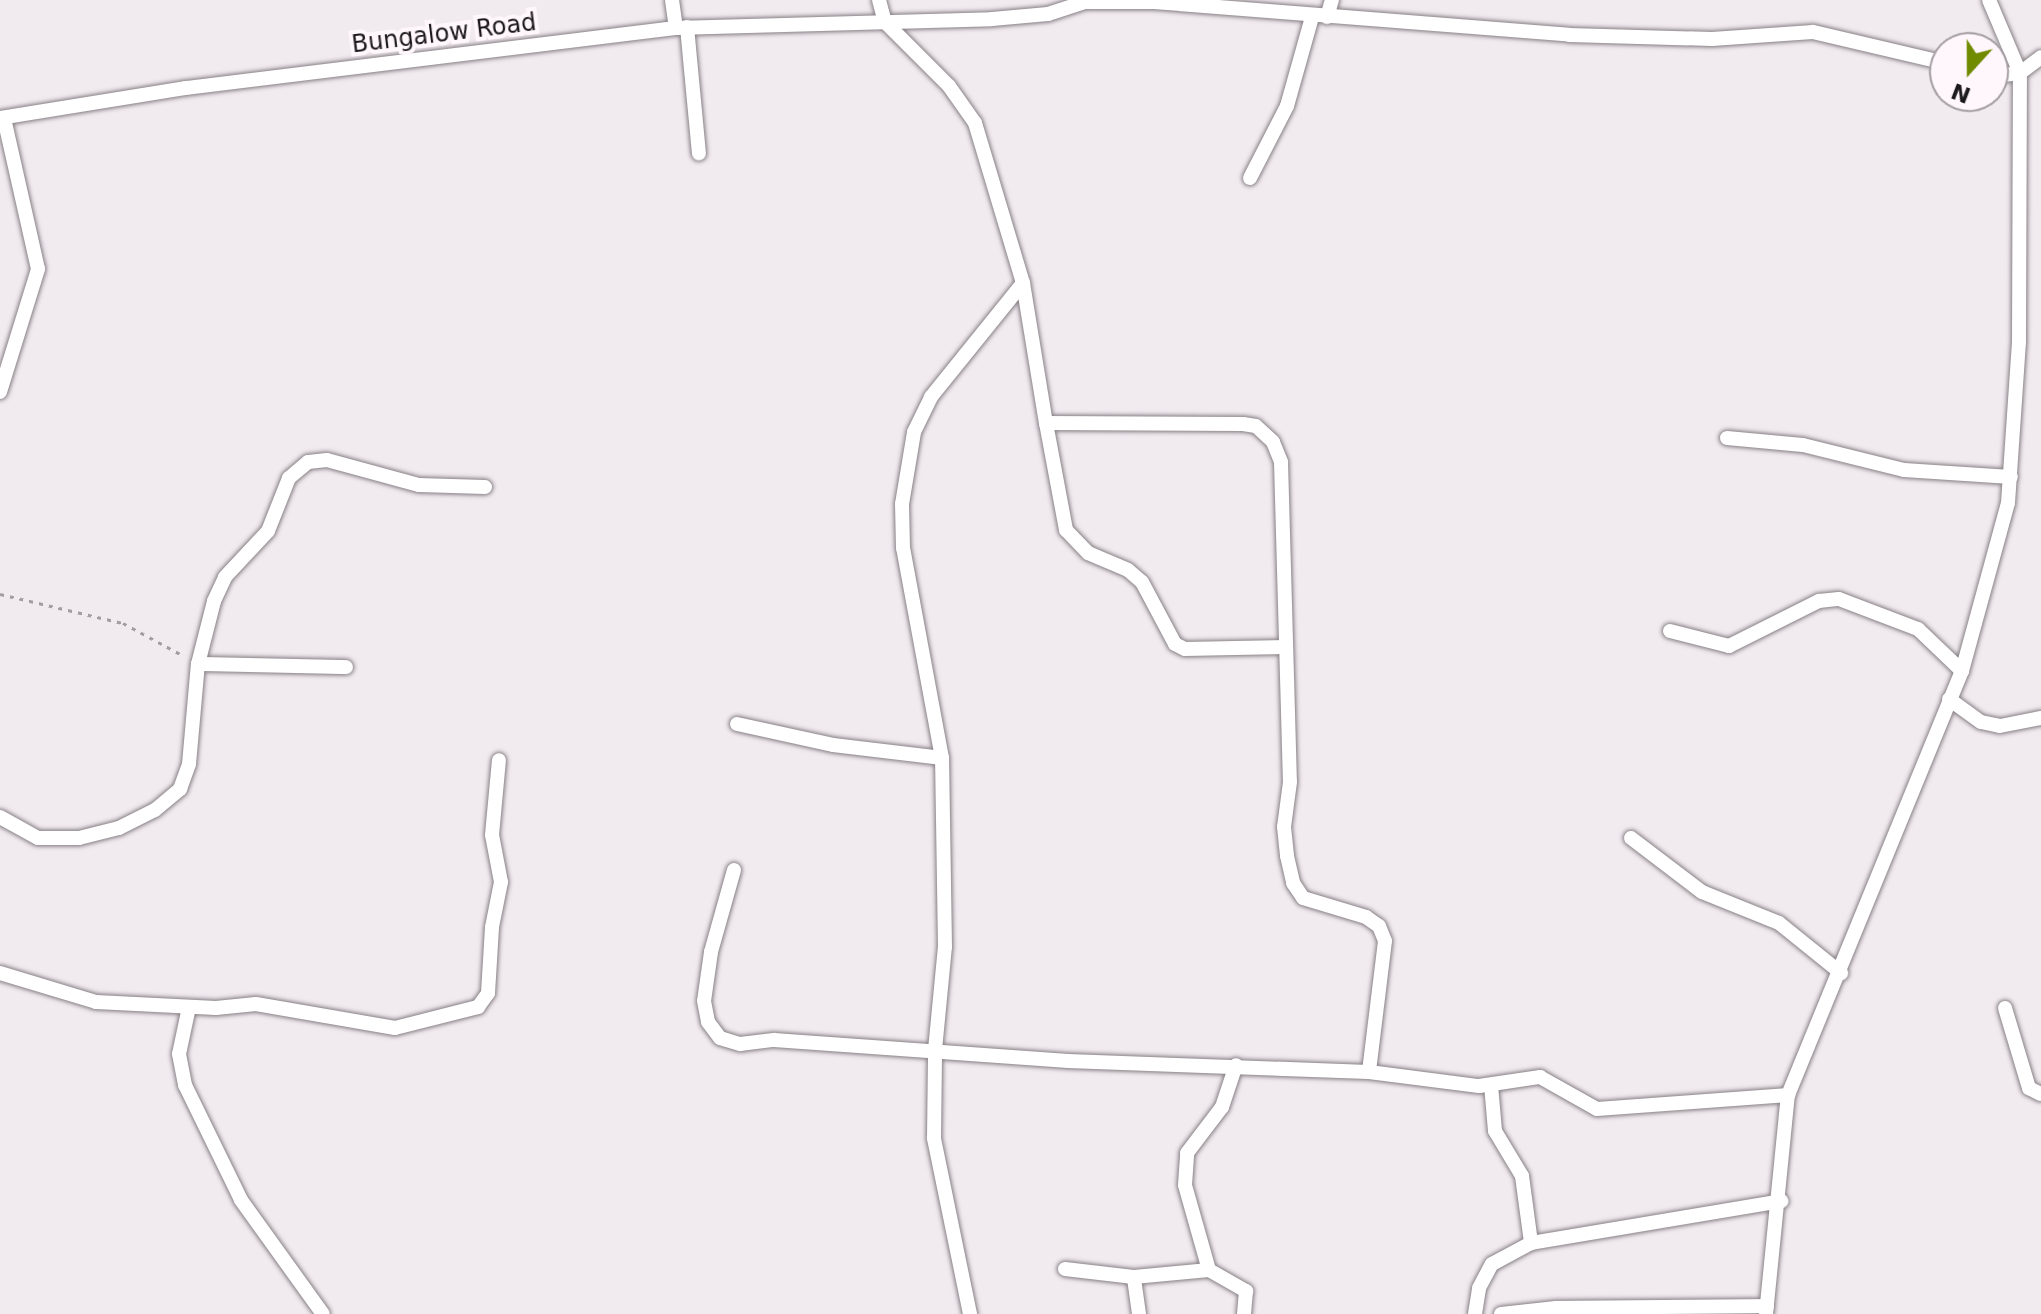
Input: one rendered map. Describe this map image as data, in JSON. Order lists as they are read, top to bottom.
{
  "streets": {
    "street": ["Bungalow Road"]
  },
  "north": "bottom"
}
